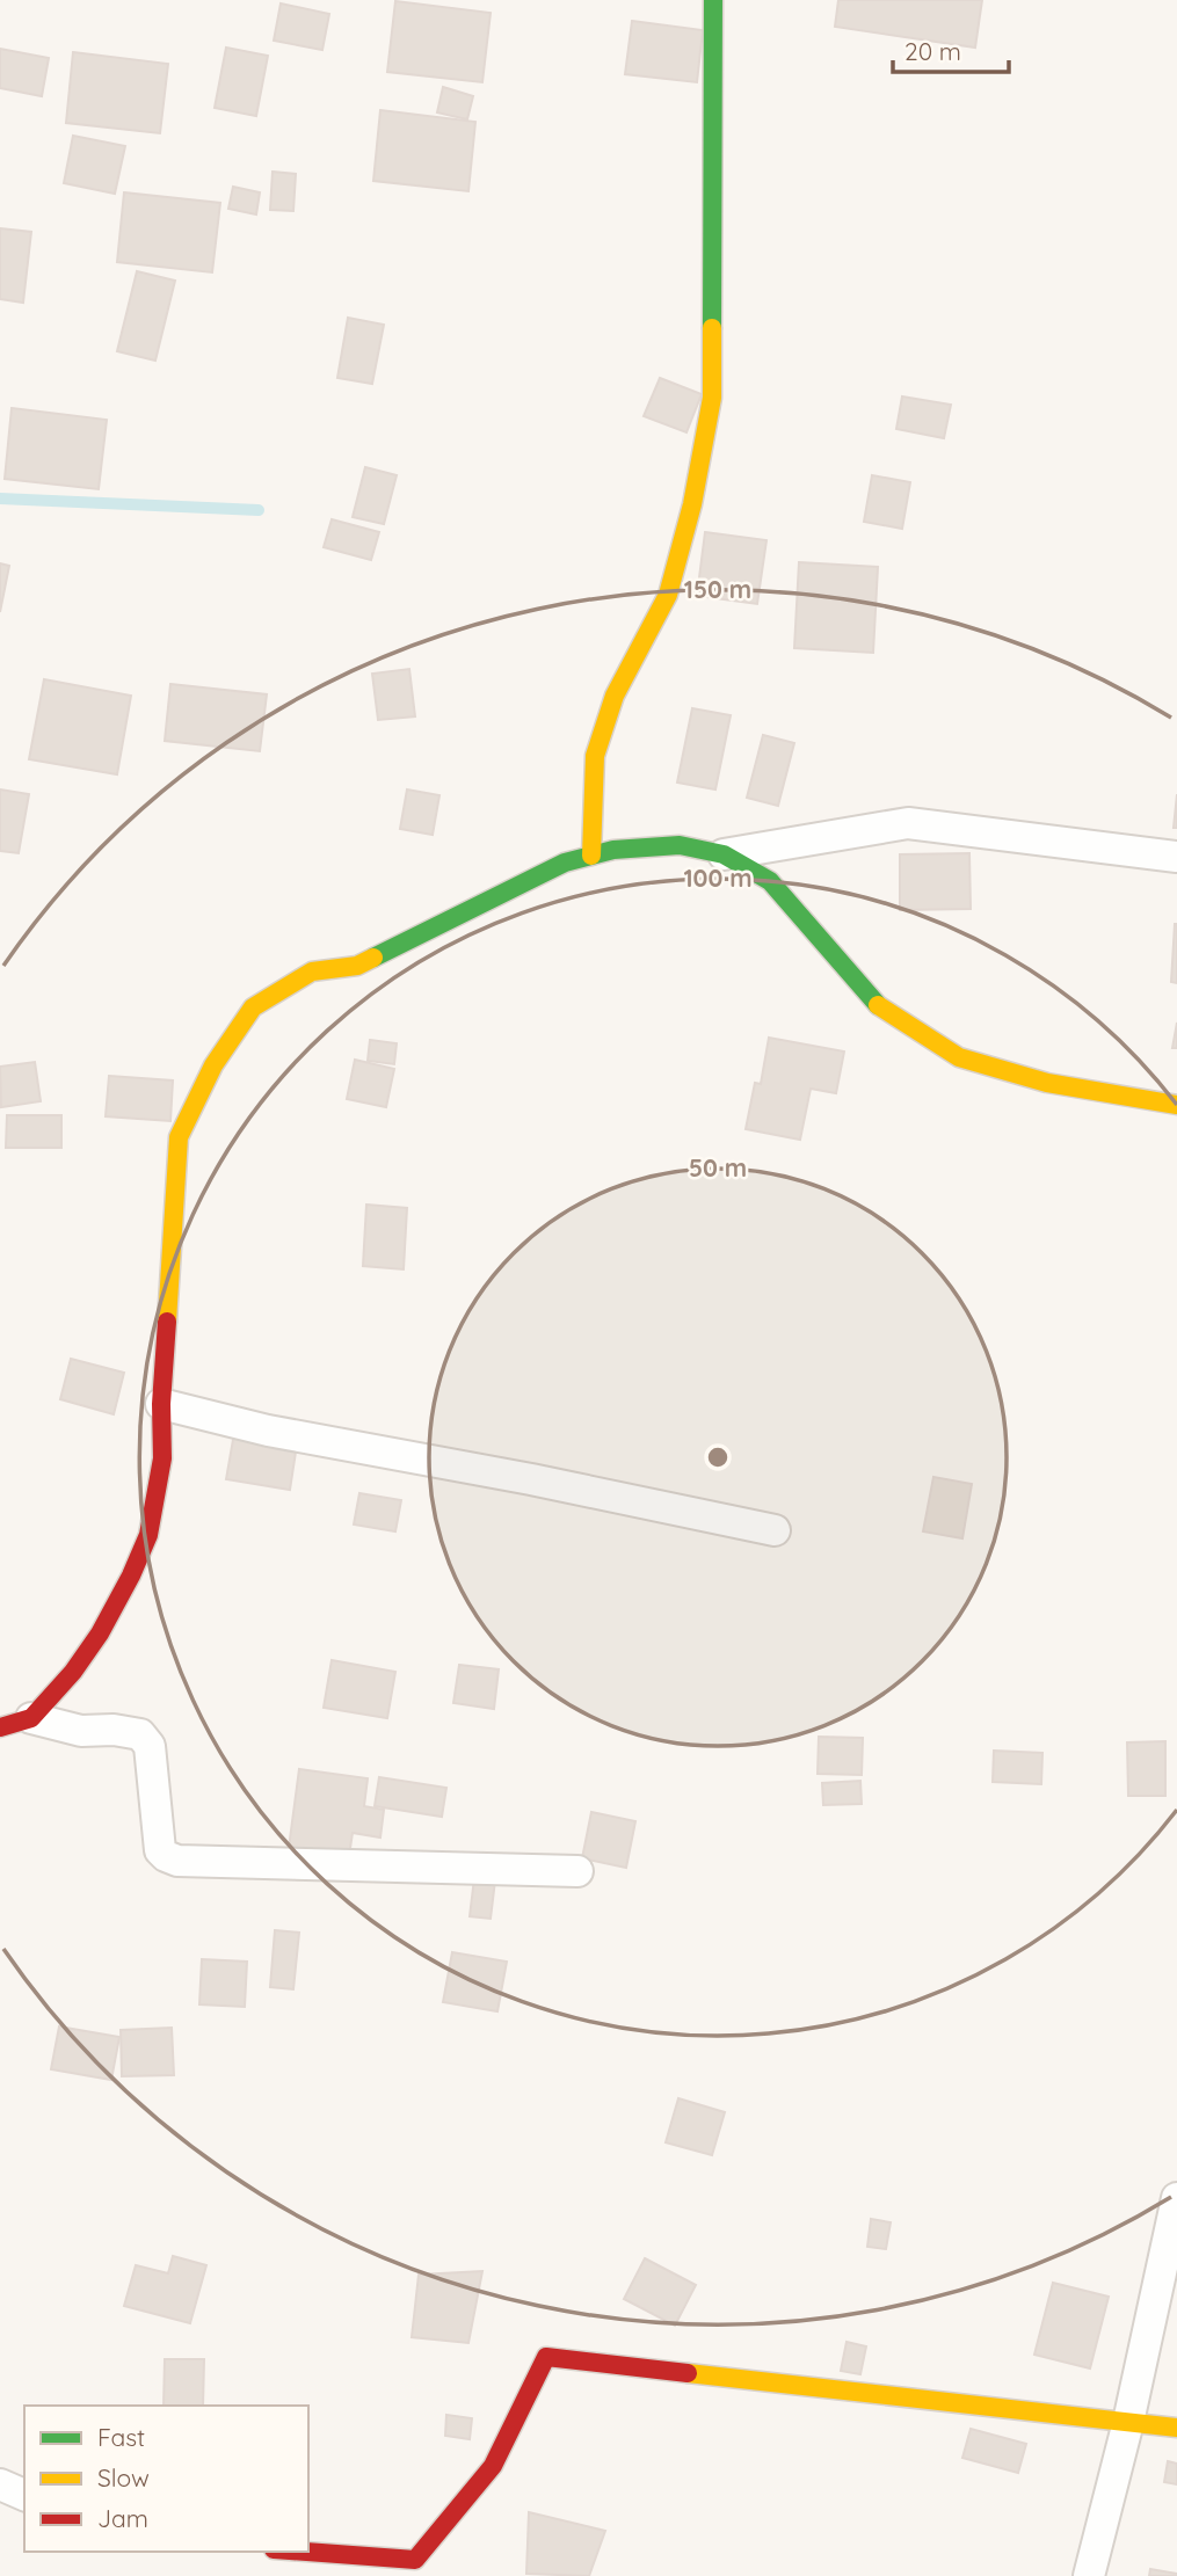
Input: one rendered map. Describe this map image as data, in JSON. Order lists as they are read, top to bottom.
{
  "legend": ["Fast", "Slow", "Jam"],
  "scale_bar": "20 m",
  "rings": ["150 m", "100 m", "50 m"]
}
